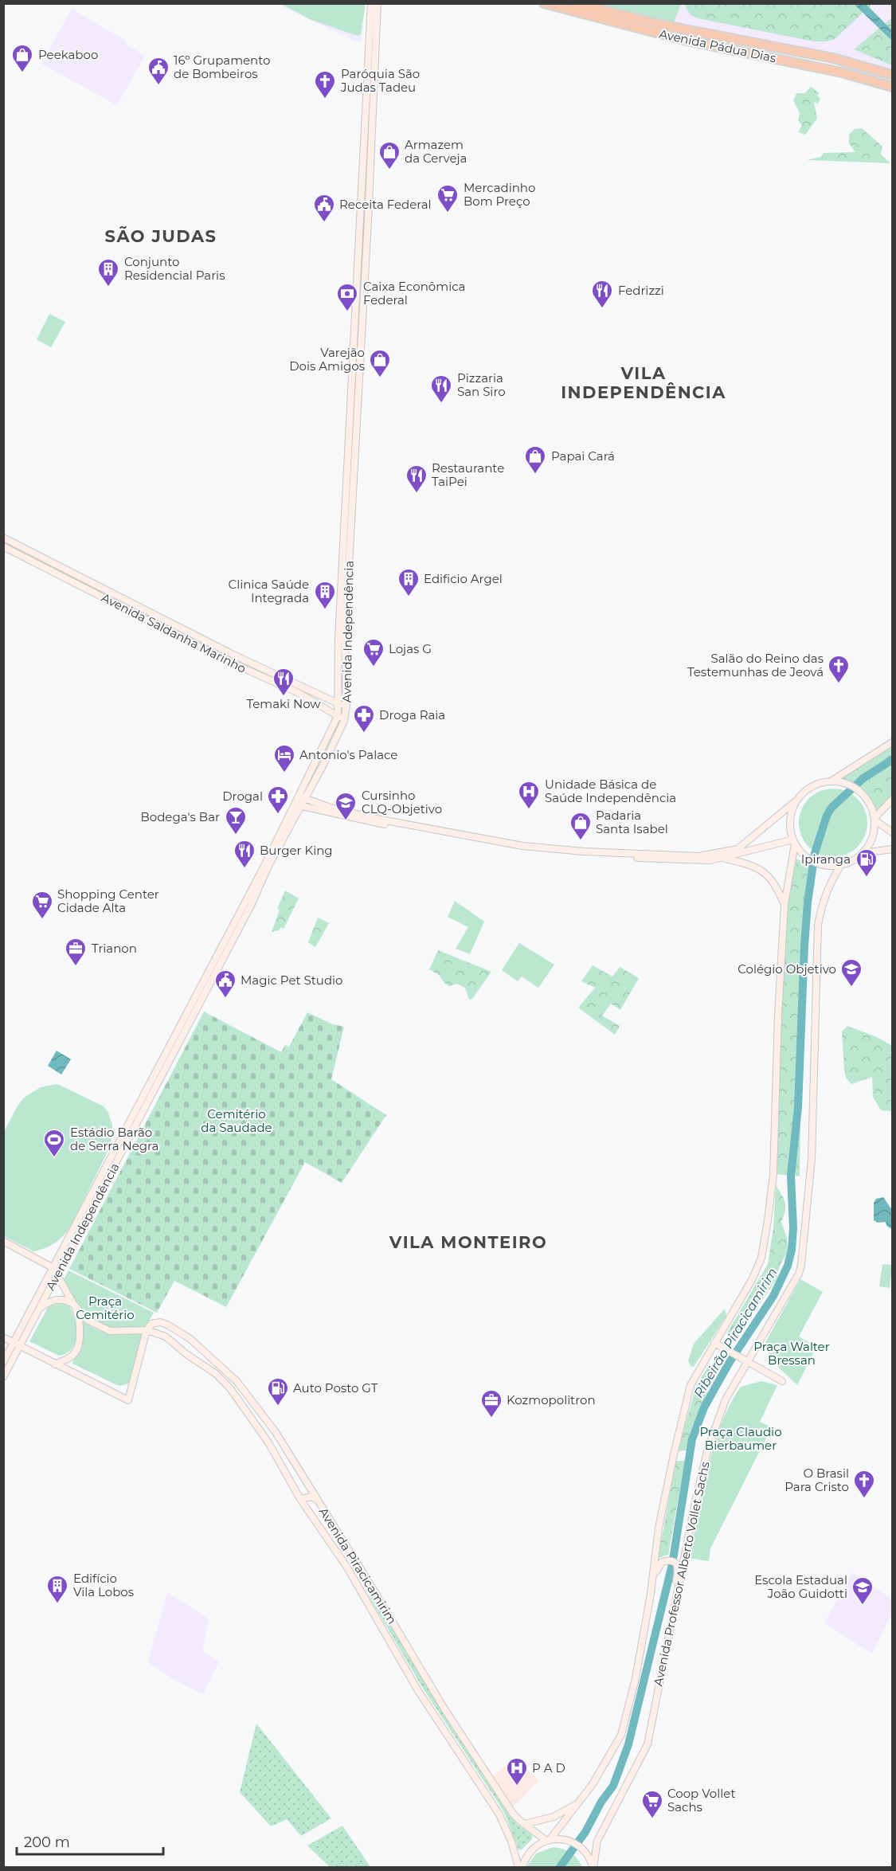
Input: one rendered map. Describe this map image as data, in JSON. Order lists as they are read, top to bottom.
{
  "streets": {
    "highway": ["Avenida Pádua Dias"],
    "main road": [
      "Avenida Independência",
      "Avenida Saldanha Marinho",
      "Avenida Piracicamirim",
      "Avenida Professor Alberto Vollet Sachs"
    ]
  },
  "crossings": [
    ["Avenida Independência", "Avenida Saldanha Marinho"],
    ["Avenida Independência", "Avenida Piracicamirim"],
    ["Avenida Piracicamirim", "Avenida Professor Alberto Vollet Sachs"]
  ],
  "districts": ["SÃO JUDAS", "VILA INDEPENDÊNCIA", "VILA MONTEIRO"],
  "water": ["Ribeirão Piracicamirim"],
  "parks": [
    "Cemitério da Saudade",
    "Praça Cemitério",
    "Praça Walter Bressan",
    "Praça Claudio Bierbaumer"
  ],
  "places": {
    "shop": [
      "Peekaboo",
      "Armazem da Cerveja",
      "Varejão Dois Amigos",
      "Papai Cará",
      "Padaria Santa Isabel"
    ],
    "public building": ["16º Grupamento de Bombeiros", "Receita Federal", "Magic Pet Studio"],
    "church": ["Paróquia São Judas Tadeu", "Salão do Reino das Testemunhas de Jeová", "O Brasil Para Cristo"],
    "supermarket": [
      "Mercadinho Bom Preço",
      "Lojas G",
      "Shopping Center Cidade Alta",
      "Coop Vollet Sachs"
    ],
    "building": [
      "Conjunto Residencial Paris",
      "Edificio Argel",
      "Clinica Saúde Integrada",
      "Edifício Vila Lobos"
    ],
    "restaurant": [
      "Fedrizzi",
      "Pizzaria San Siro",
      "Restaurante TaiPei",
      "Temaki Now",
      "Burger King"
    ],
    "bank": ["Caixa Econômica Federal"],
    "pharmacy": ["Droga Raia", "Drogal"],
    "hotel": ["Antonio's Palace"],
    "hospital": ["Unidade Básica de Saúde Independência", "P A D"],
    "school or university": ["Cursinho CLQ-Objetivo", "Colégio Objetivo", "Escola Estadual João Guidotti"],
    "bar": ["Bodega's Bar"],
    "fuel station": ["Ipiranga", "Auto Posto GT"],
    "office": ["Trianon", "Kozmopolitron"],
    "sports": ["Estádio Barão de Serra Negra"]
  },
  "scale_bar": "200 m"
}
